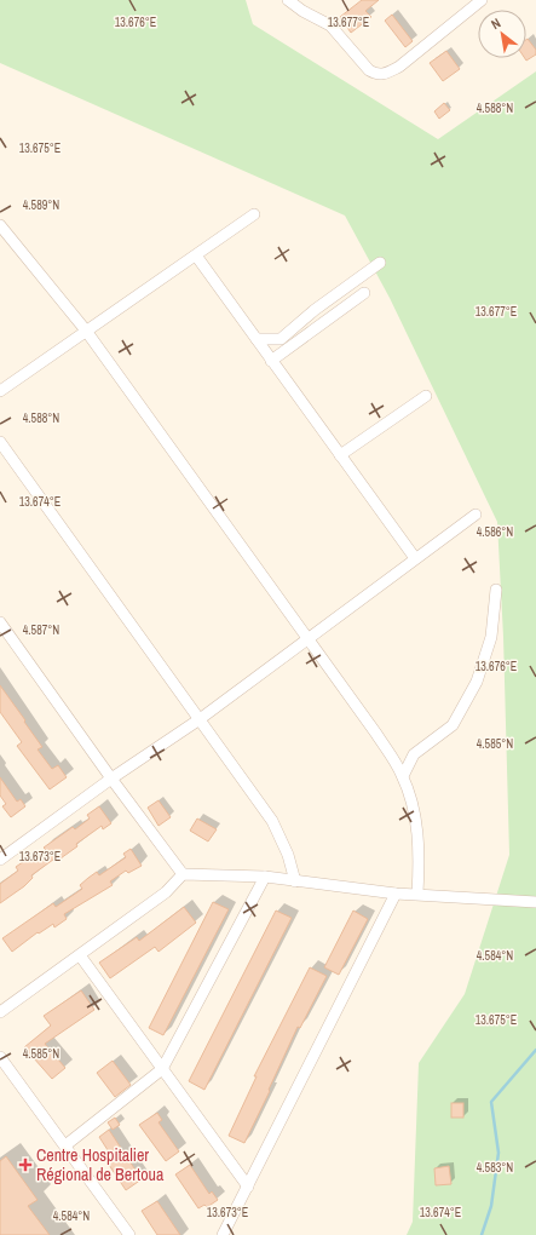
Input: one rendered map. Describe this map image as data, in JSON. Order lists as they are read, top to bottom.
{
  "places": {
    "health": ["Centre Hospitalier Régional de Bertoua"]
  },
  "north": "top left",
  "coordinates": [
    "13.676°E",
    "13.677°E",
    "4.588°N",
    "13.675°E",
    "4.589°N",
    "13.674°E",
    "4.586°N",
    "4.587°N",
    "4.585°N",
    "13.673°E",
    "4.584°N",
    "4.583°N"
  ]
}
